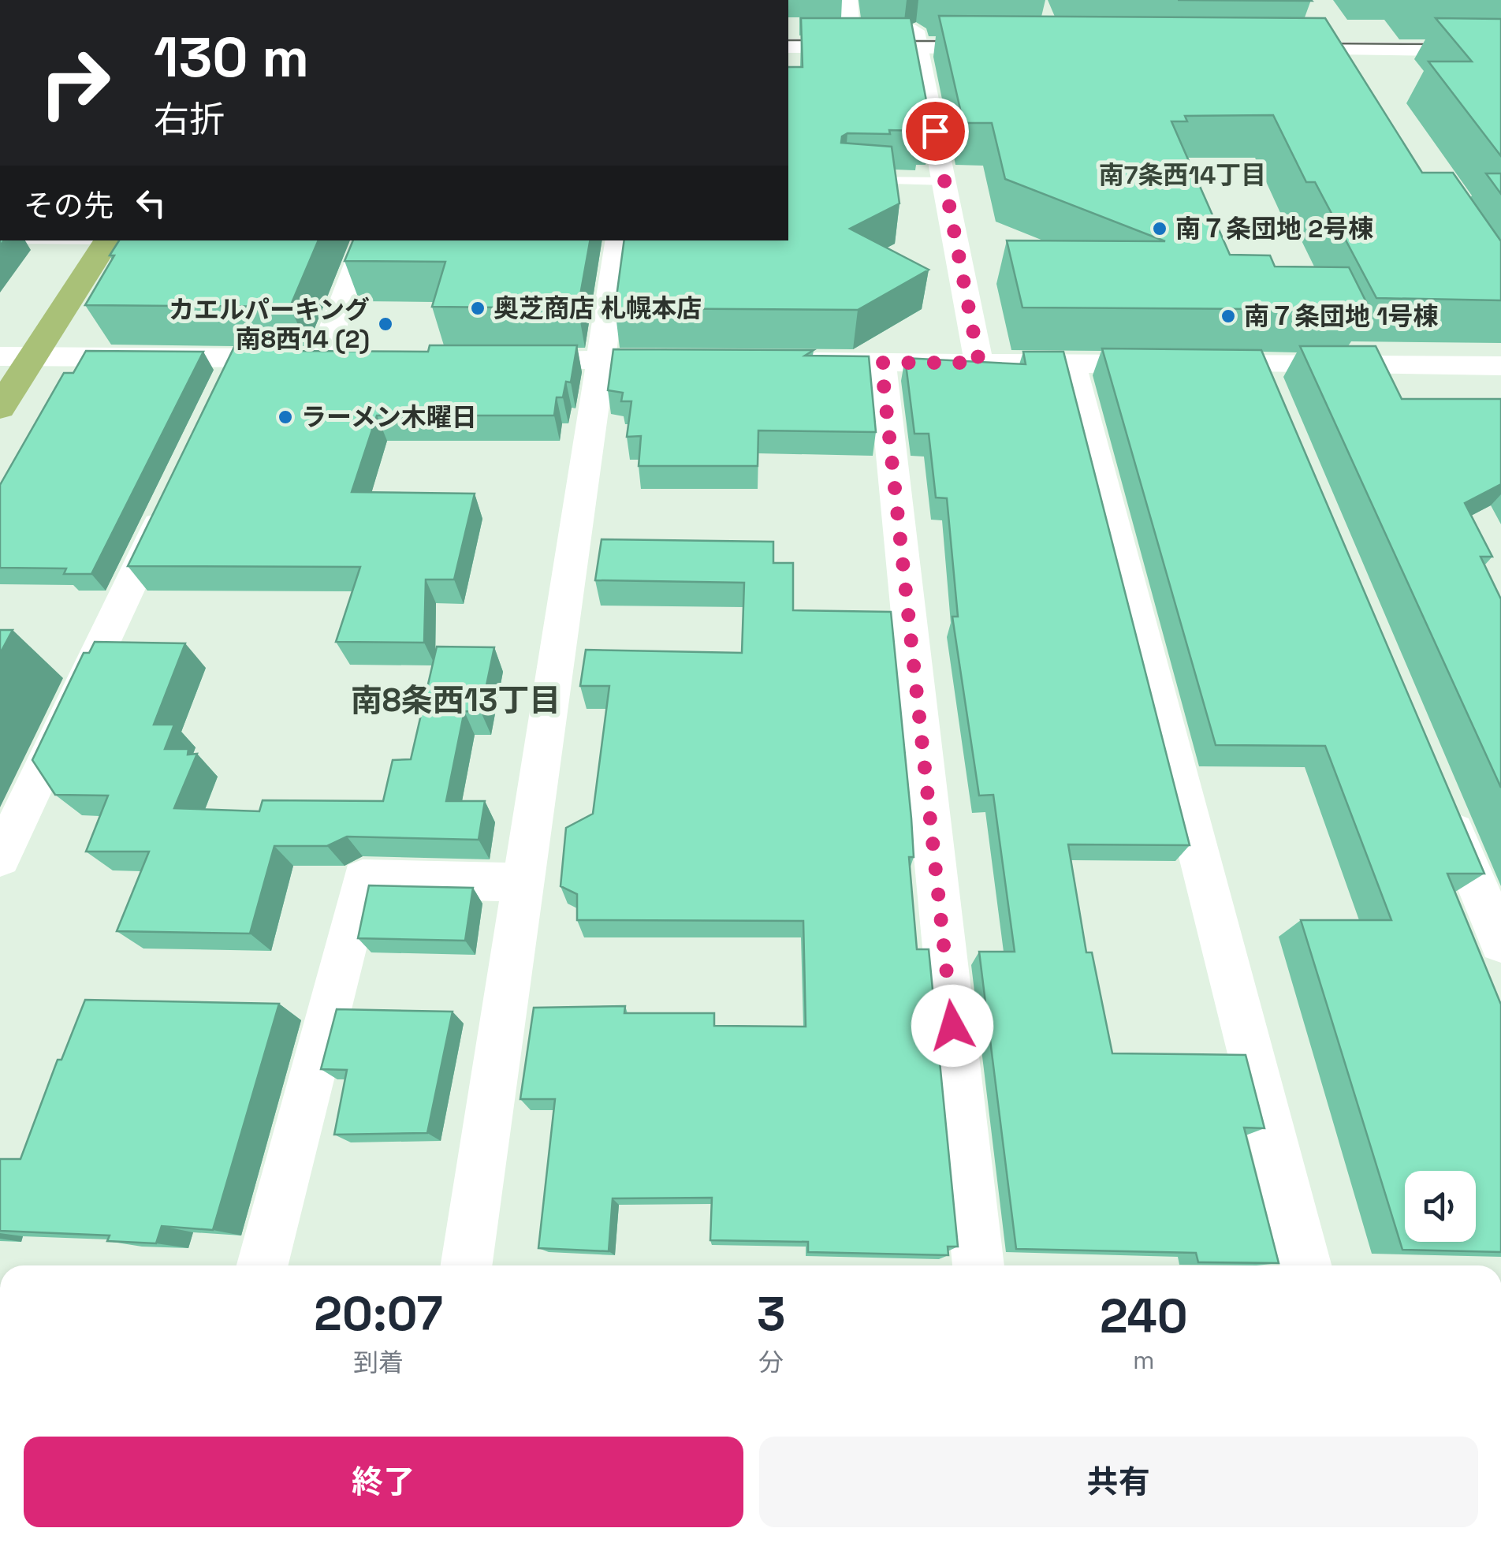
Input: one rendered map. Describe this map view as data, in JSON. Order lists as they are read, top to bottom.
{
  "districts": ["南7条西14丁目", "南8条西13丁目"],
  "places": [
    "南７条団地 2号棟",
    "奥芝商店 札幌本店",
    "南７条団地 1号棟",
    "カエルパーキング 南8西14 (2)",
    "ラーメン木曜日"
  ],
  "page": {
    "turn": ["130 m", "右折"],
    "then": "その先",
    "eta": [
      "20:07",
      "到着",
      "3",
      "分",
      "240",
      "m"
    ],
    "buttons": ["終了", "共有"]
  }
}
